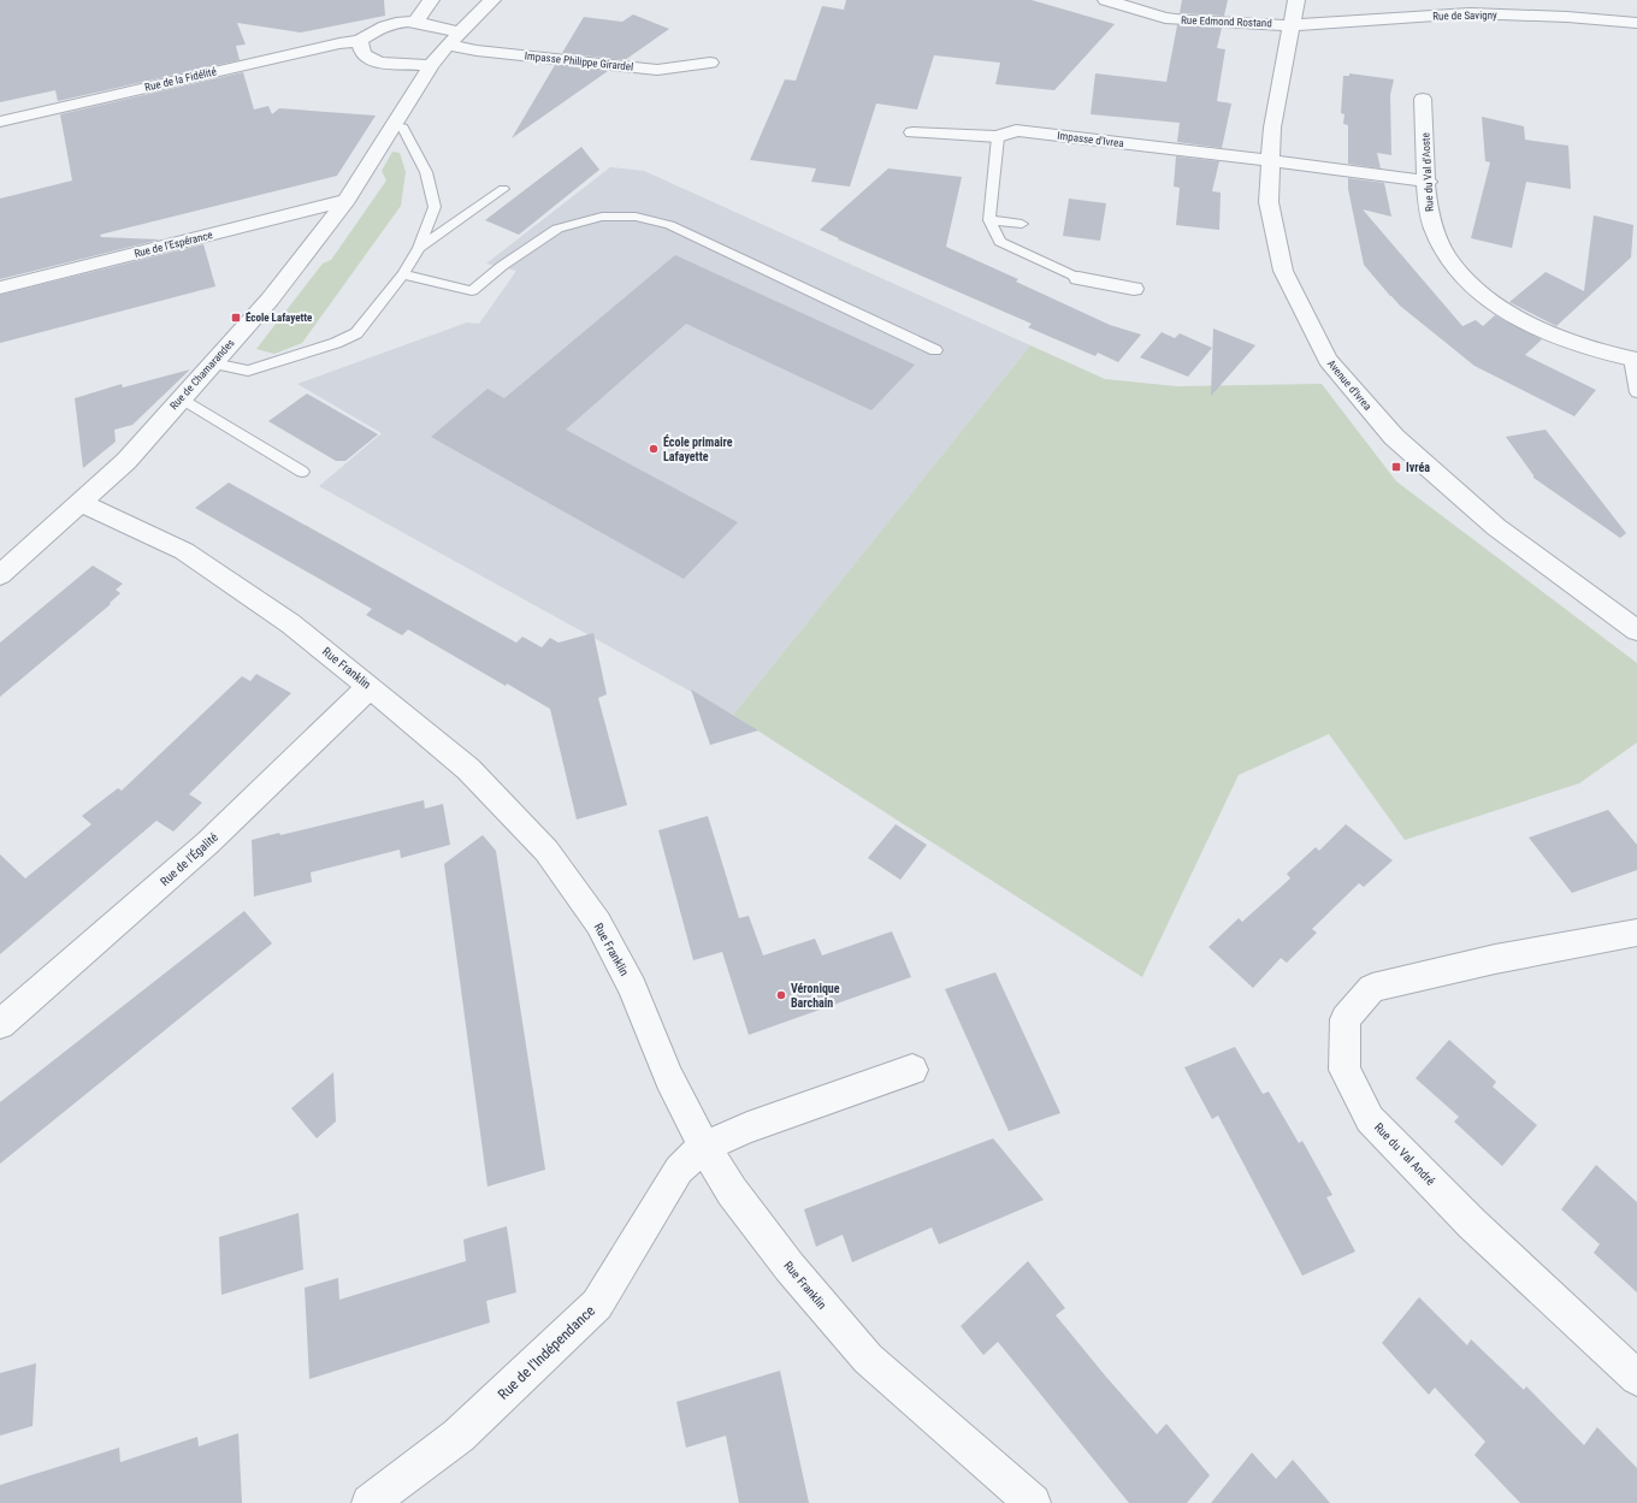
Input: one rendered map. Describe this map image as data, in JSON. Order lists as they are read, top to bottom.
{
  "streets": {
    "street": [
      "Rue de Savigny",
      "Rue Edmond Rostand",
      "Impasse Philippe Girardel",
      "Rue de la Fidélité",
      "Impasse d'Ivrea",
      "Rue du Val d'Aoste",
      "Rue de l'Espérance",
      "Rue de Chamarandes",
      "Avenue d'Ivrea",
      "Rue Franklin",
      "Rue de l'Égalité",
      "Rue du Val André",
      "Rue de l'Indépendance"
    ]
  },
  "crossings": [
    ["Rue de Savigny", "Rue Edmond Rostand"],
    ["Rue de Savigny", "Avenue d'Ivrea"],
    ["Rue Edmond Rostand", "Avenue d'Ivrea"],
    ["Impasse Philippe Girardel", "Rue de Chamarandes"],
    ["Impasse d'Ivrea", "Rue du Val d'Aoste"],
    ["Impasse d'Ivrea", "Avenue d'Ivrea"],
    ["Rue de l'Espérance", "Rue de Chamarandes"],
    ["Rue de Chamarandes", "Rue Franklin"],
    ["Rue Franklin", "Rue de l'Égalité"],
    ["Rue Franklin", "Rue de l'Indépendance"]
  ],
  "places": {
    "transit": ["École Lafayette", "Ivréa"],
    "other": ["École primaire Lafayette", "Véronique Barchain"]
  }
}
